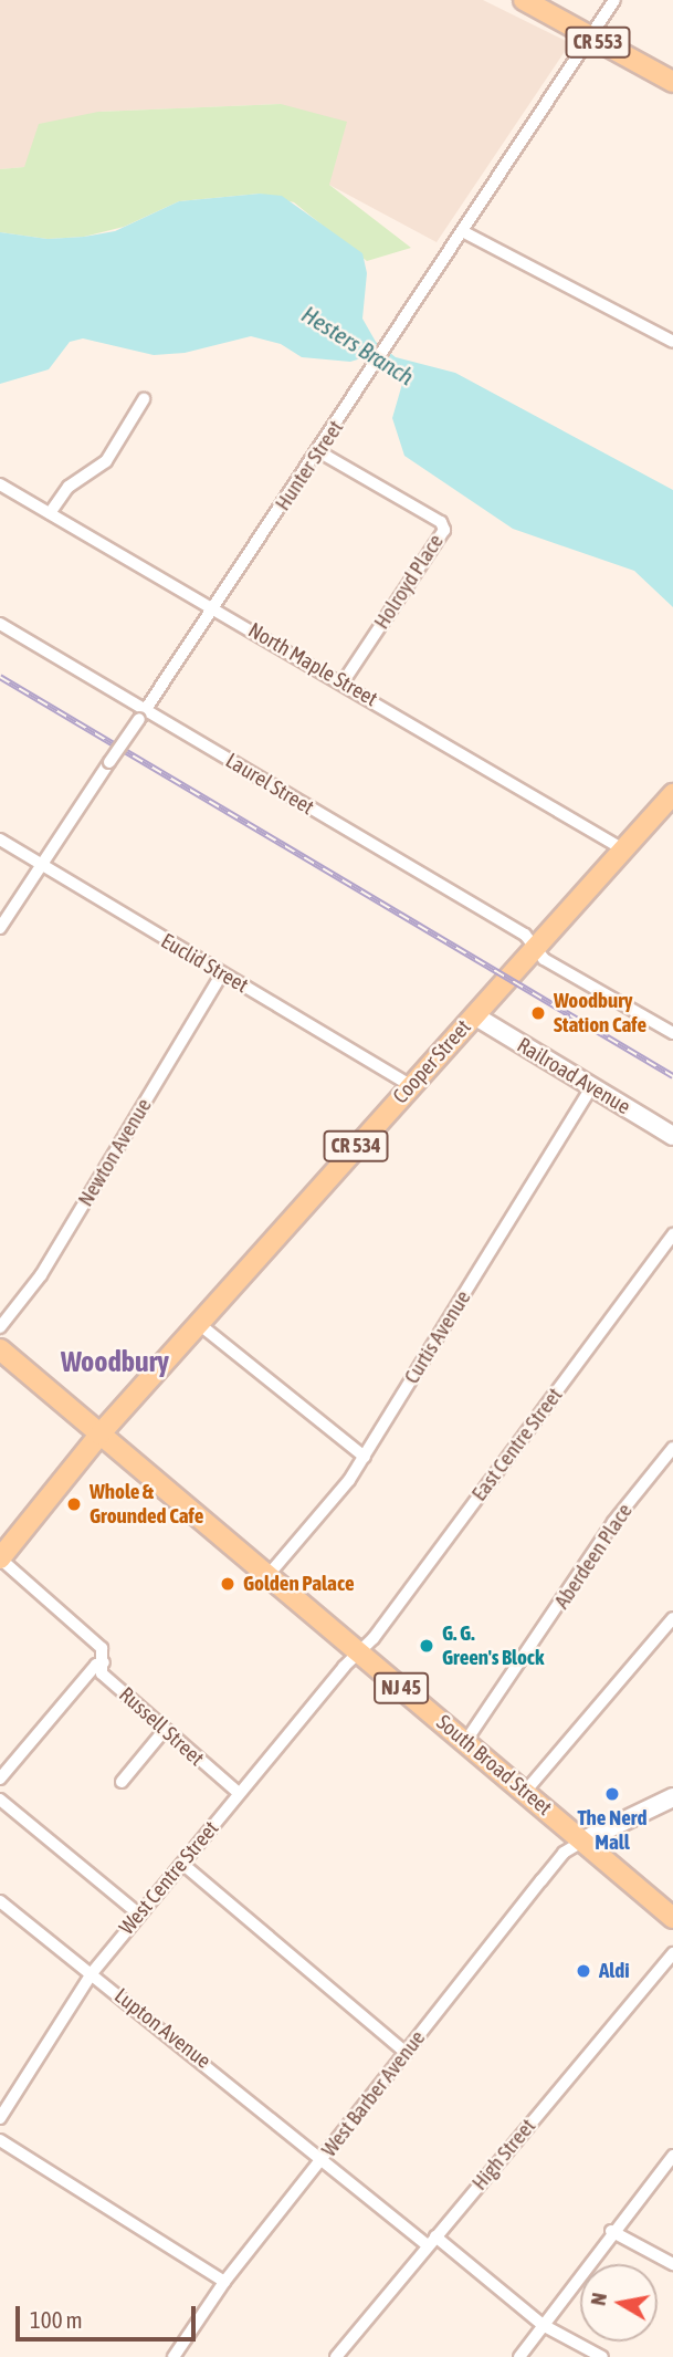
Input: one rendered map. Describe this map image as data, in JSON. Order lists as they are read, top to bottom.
{
  "streets": {
    "main road": [
      "CR 553",
      "Cooper Street",
      "CR 534",
      "NJ 45",
      "South Broad Street"
    ],
    "street": [
      "Hunter Street",
      "Holroyd Place",
      "North Maple Street",
      "Laurel Street",
      "Euclid Street",
      "Railroad Avenue",
      "Newton Avenue",
      "Curtis Avenue",
      "East Centre Street",
      "Aberdeen Place",
      "Russell Street",
      "West Centre Street",
      "Lupton Avenue",
      "West Barber Avenue",
      "High Street"
    ]
  },
  "crossings": [
    ["CR 553", "Hunter Street"],
    ["Hunter Street", "Holroyd Place"],
    ["Hunter Street", "North Maple Street"],
    ["Hunter Street", "Laurel Street"],
    ["Hunter Street", "Euclid Street"],
    ["Holroyd Place", "North Maple Street"],
    ["North Maple Street", "Cooper Street"],
    ["Laurel Street", "Cooper Street"],
    ["Euclid Street", "Cooper Street"],
    ["Euclid Street", "Newton Avenue"],
    ["Cooper Street", "Railroad Avenue"],
    ["Cooper Street", "NJ 45"],
    ["Cooper Street", "Russell Street"],
    ["Cooper Street", "South Broad Street"],
    ["Railroad Avenue", "Curtis Avenue"],
    ["Curtis Avenue", "South Broad Street"],
    ["East Centre Street", "South Broad Street"],
    ["East Centre Street", "West Centre Street"],
    ["Aberdeen Place", "South Broad Street"],
    ["NJ 45", "South Broad Street"],
    ["Russell Street", "West Centre Street"],
    ["South Broad Street", "West Centre Street"],
    ["South Broad Street", "West Barber Avenue"],
    ["West Centre Street", "Lupton Avenue"],
    ["Lupton Avenue", "West Barber Avenue"],
    ["Lupton Avenue", "High Street"]
  ],
  "districts": ["Woodbury"],
  "water": ["Hesters Branch"],
  "places": [
    "Woodbury Station Cafe",
    "Whole & Grounded Cafe",
    "Golden Palace",
    "G. G. Green's Block",
    "The Nerd Mall",
    "Aldi"
  ],
  "scale_bar": "100 m",
  "north": "left"
}
